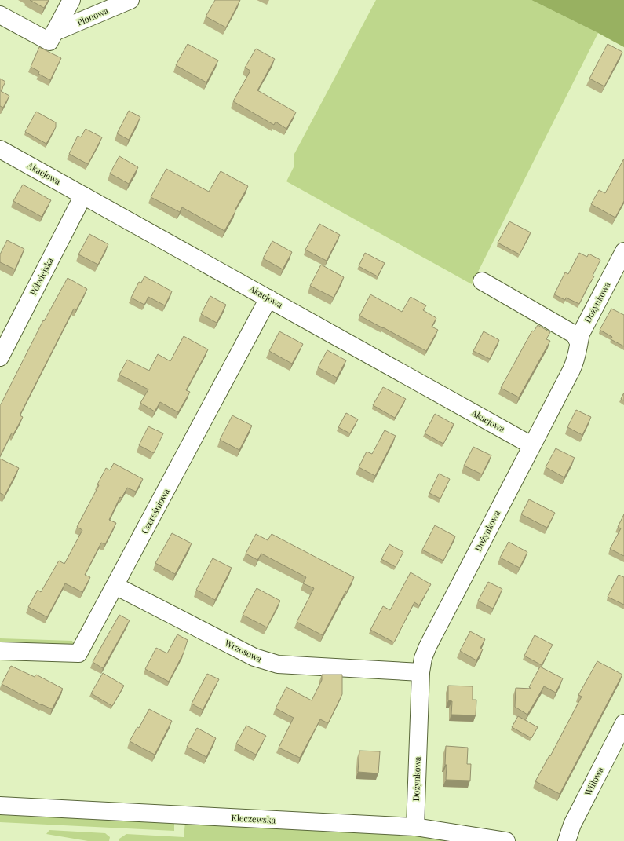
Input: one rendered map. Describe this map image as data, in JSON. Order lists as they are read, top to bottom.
{
  "streets": {
    "street": [
      "Plonowa",
      "Akacjowa",
      "Półwiejska",
      "Dożynkowa",
      "Czereśniowa",
      "Wrzosowa",
      "Willowa",
      "Kleczewska"
    ]
  },
  "crossings": [
    ["Akacjowa", "Półwiejska"],
    ["Akacjowa", "Dożynkowa"],
    ["Akacjowa", "Czereśniowa"],
    ["Dożynkowa", "Wrzosowa"],
    ["Dożynkowa", "Kleczewska"],
    ["Czereśniowa", "Wrzosowa"]
  ]
}
